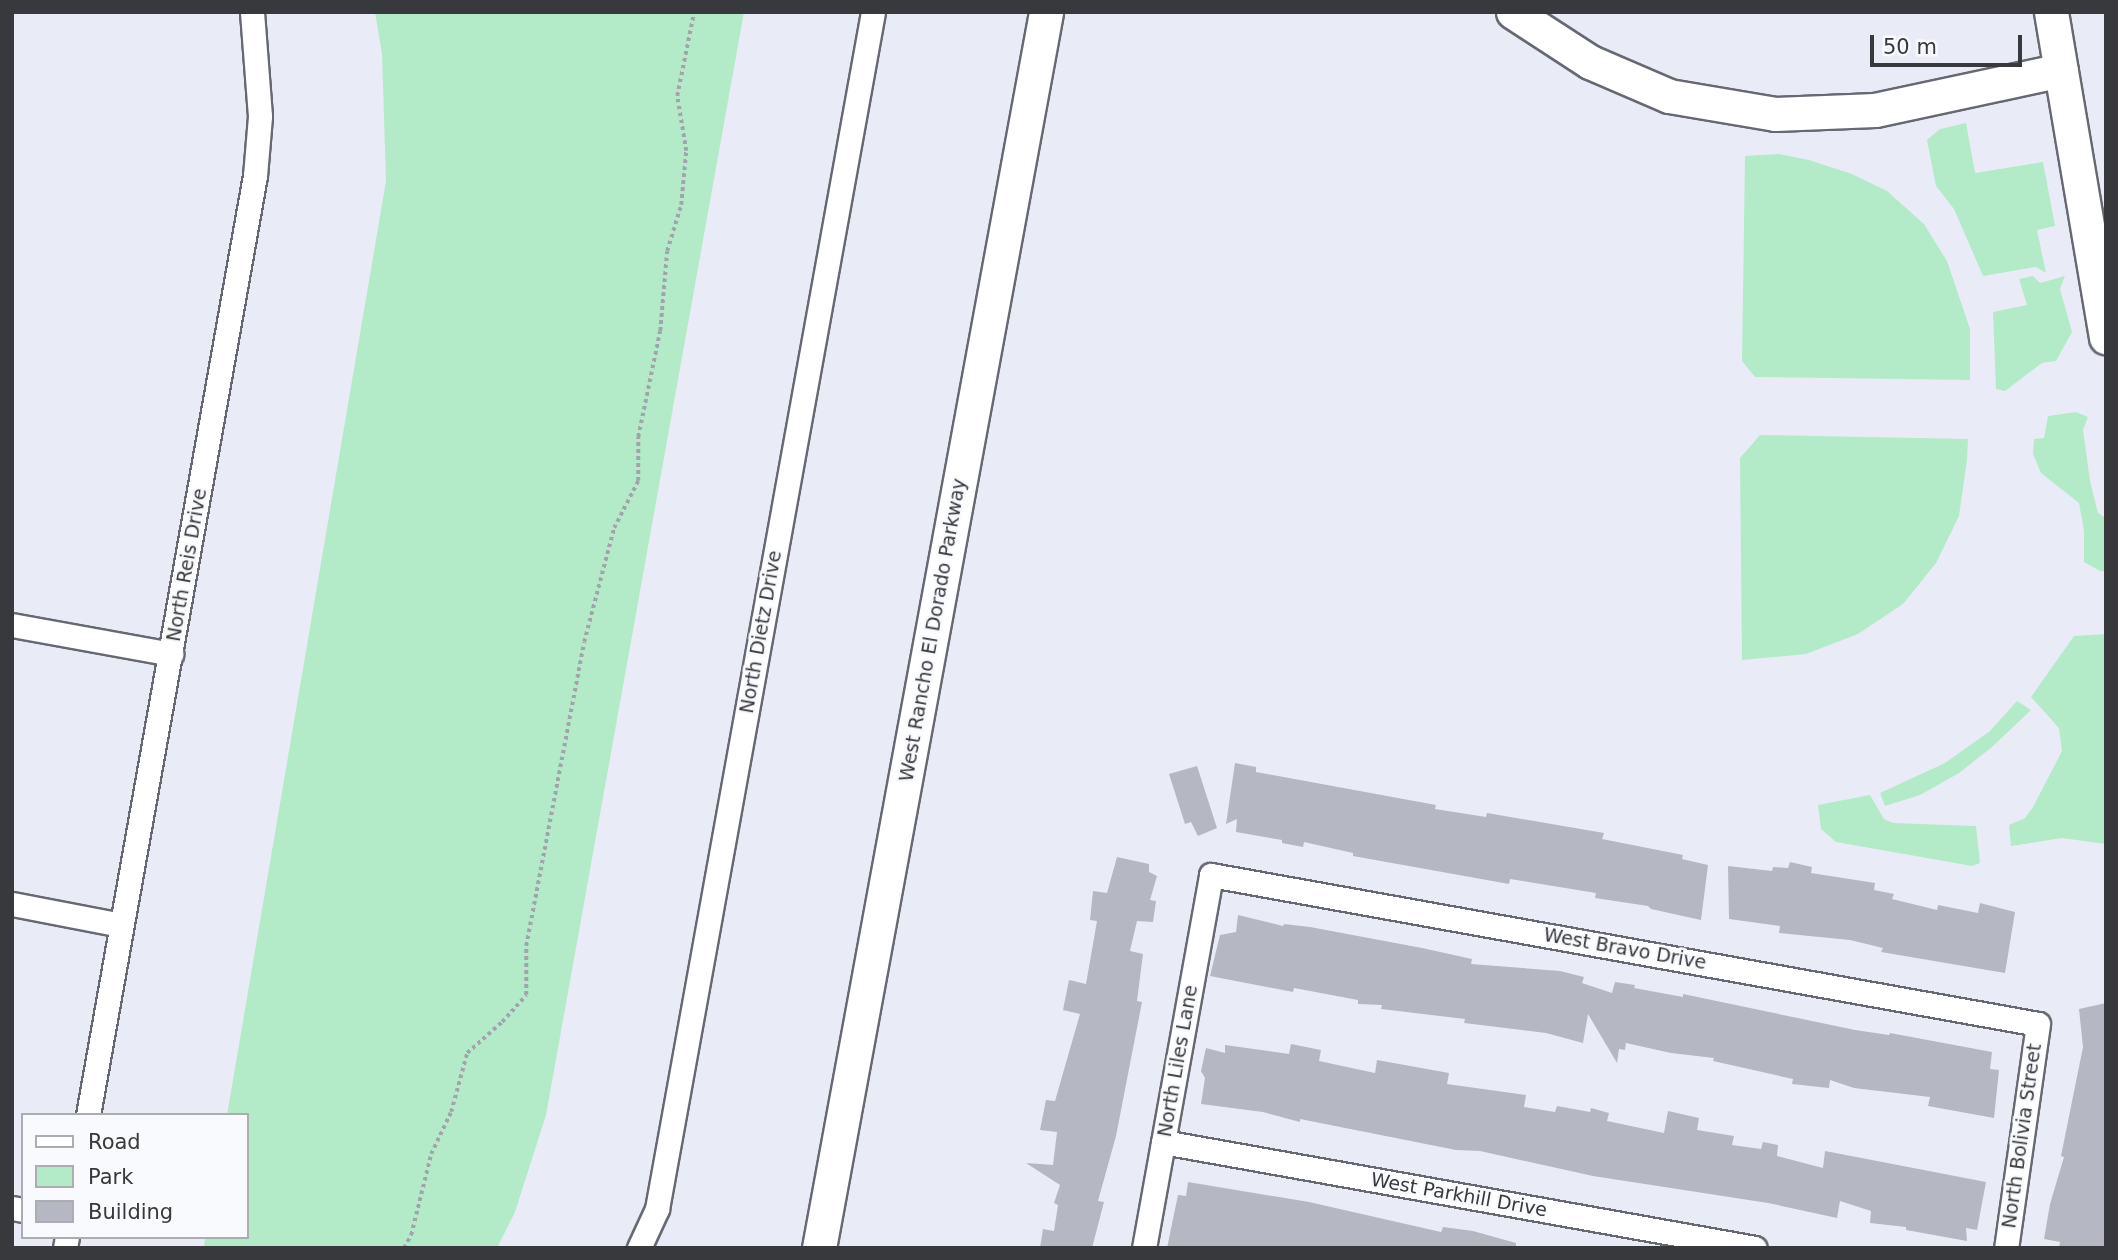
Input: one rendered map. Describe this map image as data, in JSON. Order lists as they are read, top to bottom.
{
  "streets": {
    "street": [
      "North Reis Drive",
      "West Rancho El Dorado Parkway",
      "North Dietz Drive",
      "West Bravo Drive",
      "North Liles Lane",
      "North Bolivia Street",
      "West Parkhill Drive"
    ]
  },
  "crossings": [
    ["West Bravo Drive", "North Liles Lane"],
    ["West Bravo Drive", "North Bolivia Street"],
    ["North Liles Lane", "West Parkhill Drive"]
  ],
  "legend": ["Road", "Park", "Building"],
  "scale_bar": "50 m"
}
